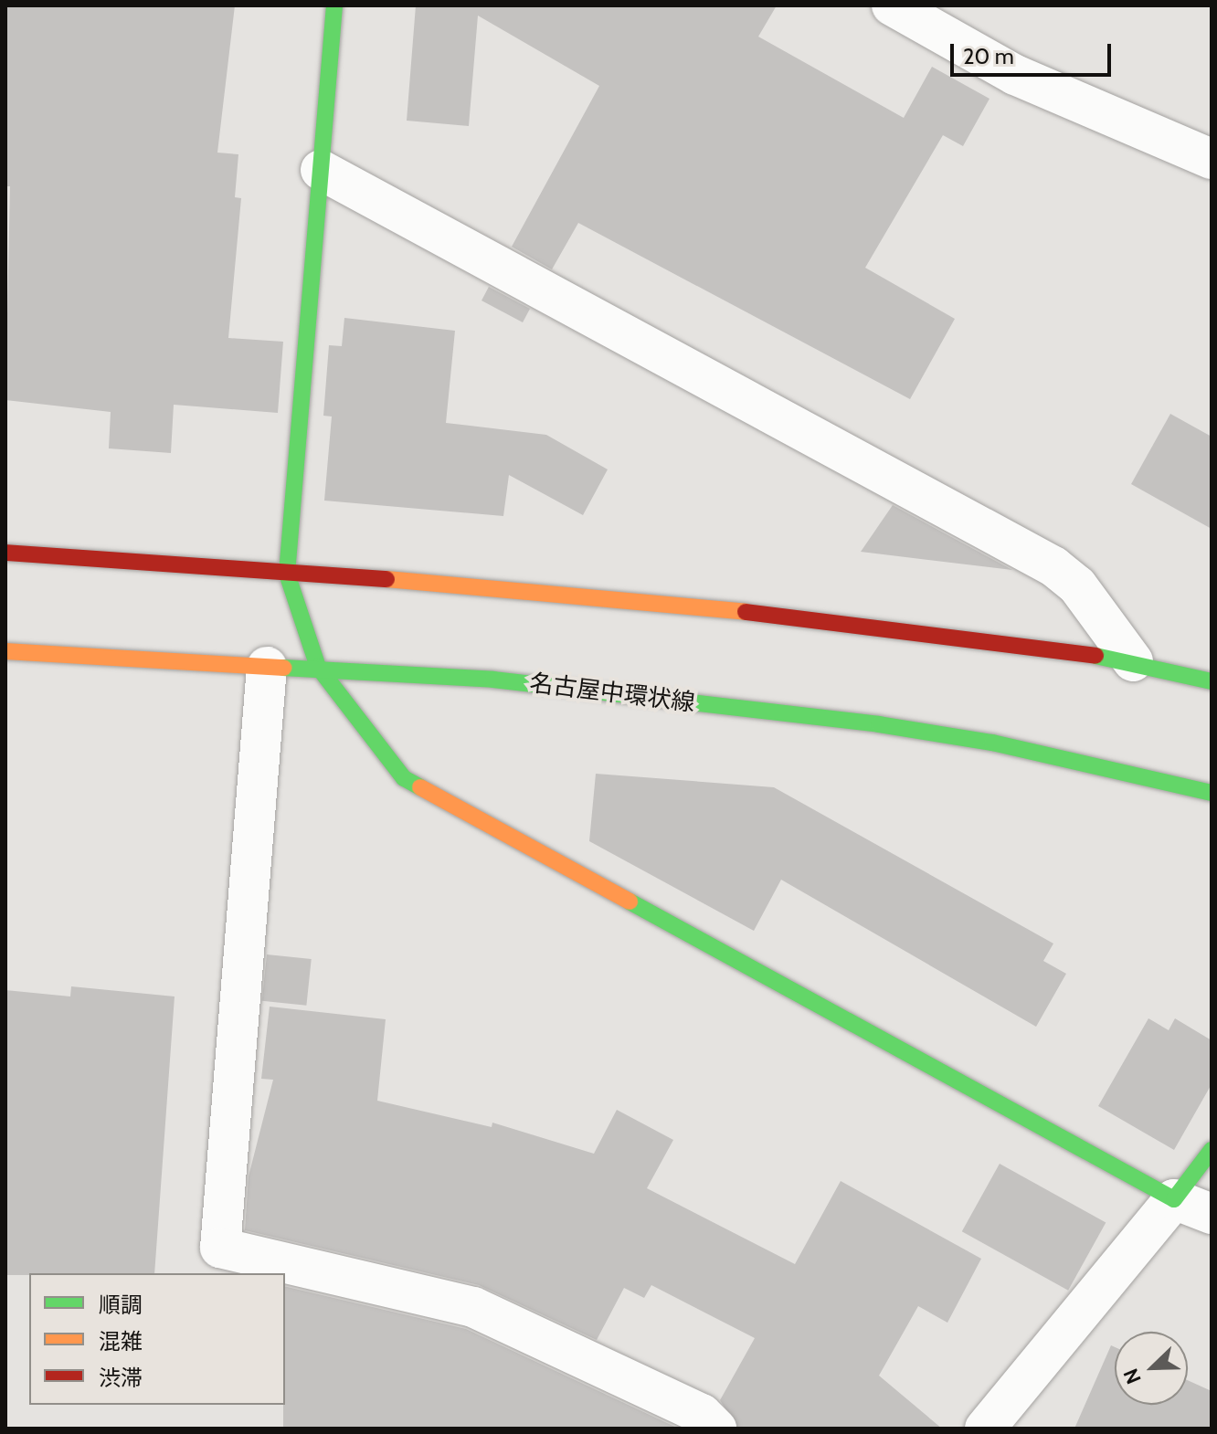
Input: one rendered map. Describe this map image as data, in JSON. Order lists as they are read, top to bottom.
{
  "streets": {
    "main road": ["名古屋中環状線"]
  },
  "legend": ["順調", "混雑", "渋滞"],
  "scale_bar": "20 m",
  "north": "bottom left"
}
